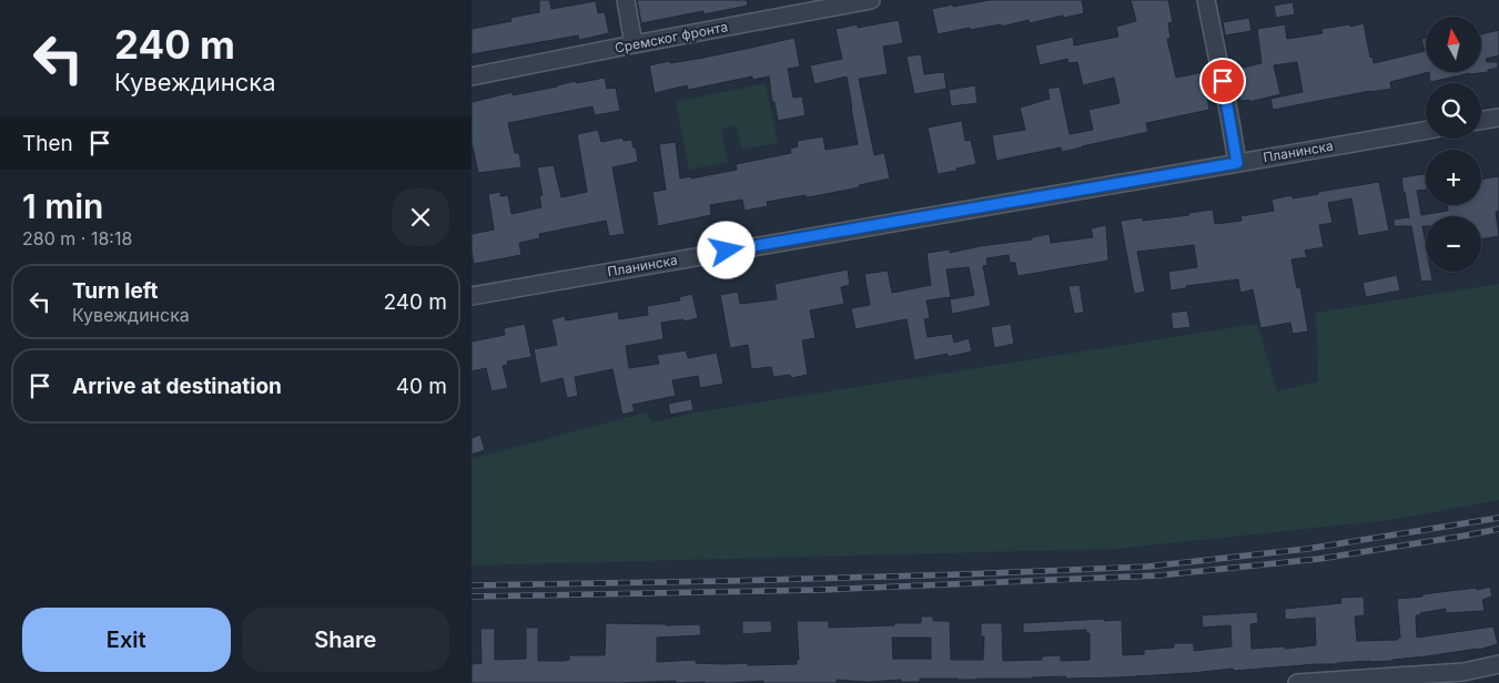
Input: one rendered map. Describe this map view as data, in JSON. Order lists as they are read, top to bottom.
{
  "streets": {
    "street": ["Сремског фронта", "Планинска"]
  },
  "north": "top",
  "page": {
    "turn": ["240 m", "Кувеждинска"],
    "map_buttons": ["+", "−"],
    "then": "Then",
    "heading": ["1 min", "280 m · 18:18"],
    "list": [
      {
        "name": "Turn left",
        "note": "Кувеждинска",
        "value": "240 m"
      },
      {
        "name": "Arrive at destination",
        "value": "40 m"
      }
    ],
    "buttons": ["Exit", "Share"]
  }
}
